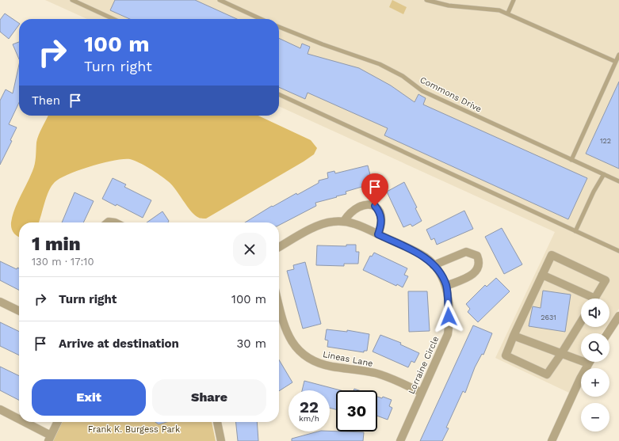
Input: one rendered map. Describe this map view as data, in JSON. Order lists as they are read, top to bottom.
{
  "streets": {
    "street": ["Lineas Lane", "Lorraine Circle"],
    "lane": ["Commons Drive"]
  },
  "crossings": [
    ["Lineas Lane", "Lorraine Circle"]
  ],
  "parks": ["Frank K. Burgess Park"],
  "house_numbers": ["122", "2631"],
  "page": {
    "turn": ["100 m", "Turn right"],
    "then": "Then",
    "heading": ["1 min", "130 m · 17:10"],
    "list": [
      {
        "name": "Turn right",
        "value": "100 m"
      },
      {
        "name": "Arrive at destination",
        "value": "30 m"
      }
    ],
    "map_buttons": ["+", "−"],
    "buttons": ["Exit", "Share"],
    "speed": "22 km/h",
    "limit": "30"
  }
}
